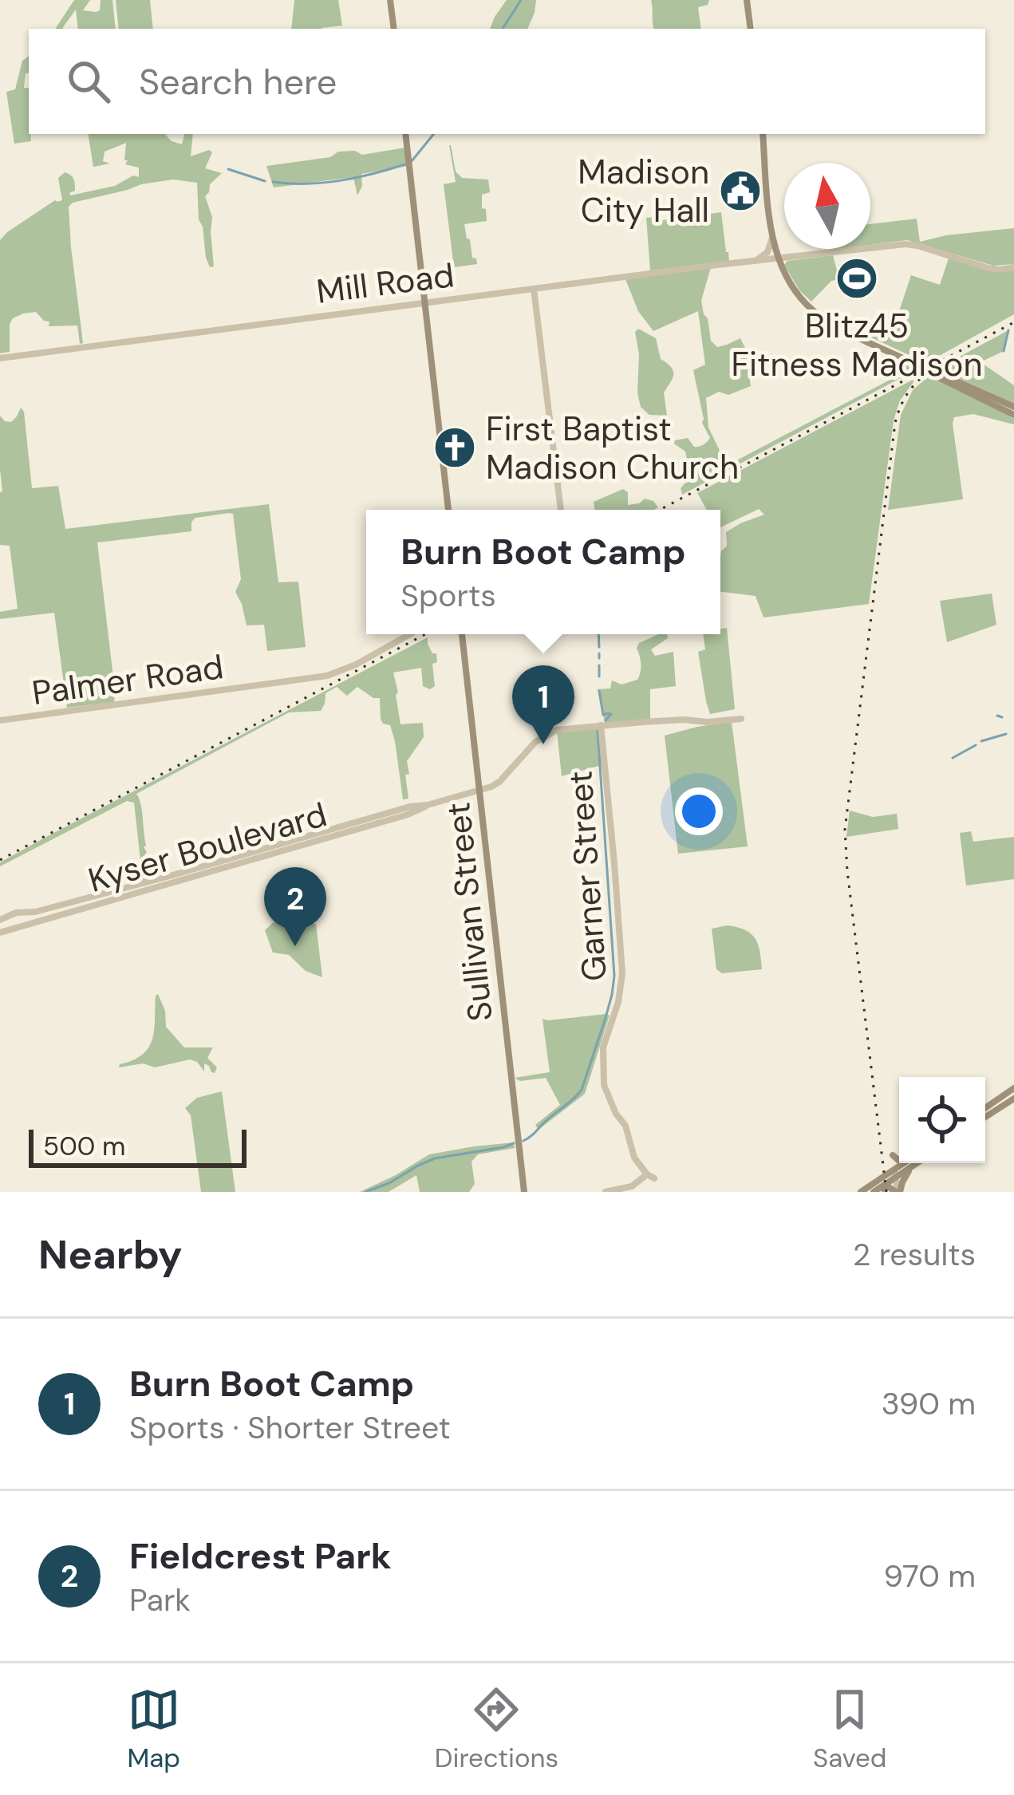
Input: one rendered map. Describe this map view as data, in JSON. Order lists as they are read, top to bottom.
{
  "streets": {
    "main road": ["Sullivan Street"],
    "street": [
      "Mill Road",
      "Palmer Road",
      "Kyser Boulevard",
      "Garner Street"
    ]
  },
  "crossings": [
    ["Kyser Boulevard", "Sullivan Street"]
  ],
  "places": {
    "public building": ["Madison City Hall"],
    "sports": ["Blitz45 Fitness Madison"],
    "church": ["First Baptist Madison Church"]
  },
  "scale_bar": "500 m",
  "north": "top",
  "page": {
    "search": "Search here",
    "popup": ["Burn Boot Camp", "Sports"],
    "pins": ["1", "2"],
    "scale": "500 m",
    "heading": ["Nearby", "2 results"],
    "list": [
      {
        "mark": "1",
        "name": "Burn Boot Camp",
        "note": "Sports · Shorter Street",
        "value": "390 m"
      },
      {
        "mark": "2",
        "name": "Fieldcrest Park",
        "note": "Park",
        "value": "970 m"
      }
    ],
    "nav": ["Map", "Directions", "Saved"]
  }
}
